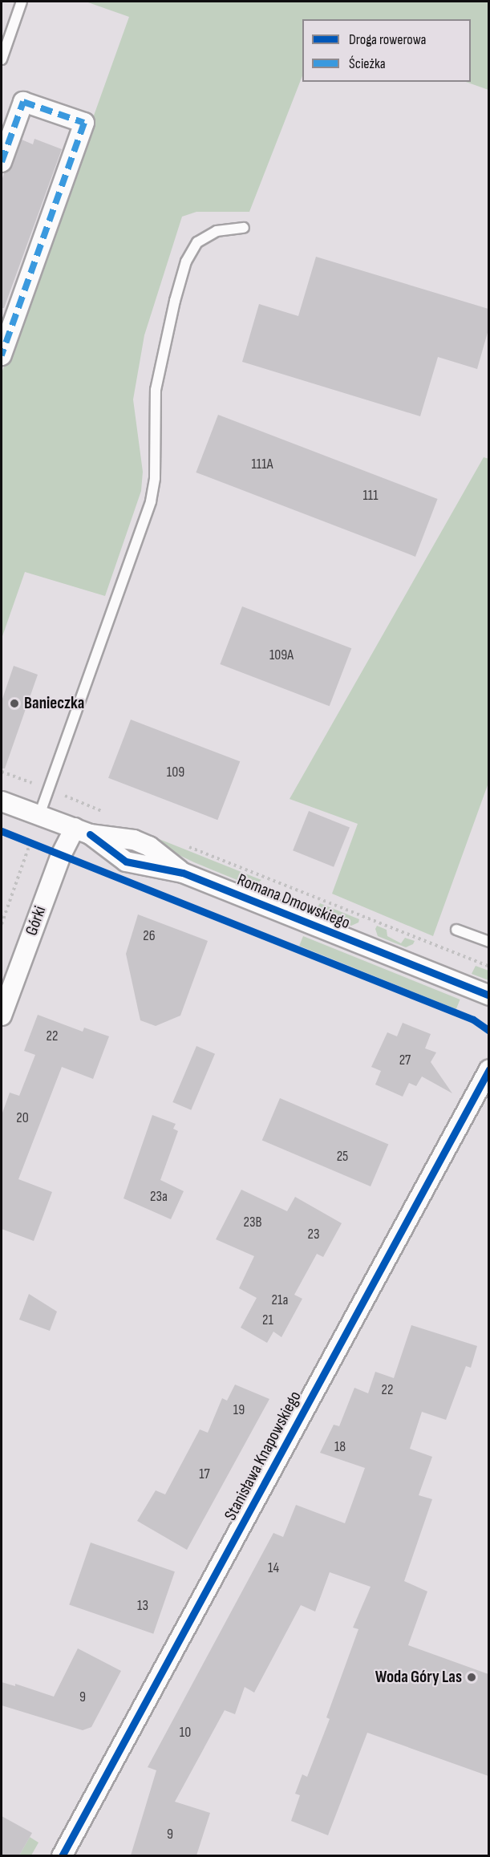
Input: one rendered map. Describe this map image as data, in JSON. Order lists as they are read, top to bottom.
{
  "streets": {
    "street": ["Romana Dmowskiego", "Górki", "Stanisława Knapowskiego"]
  },
  "crossings": [
    ["Romana Dmowskiego", "Górki"]
  ],
  "places": ["Banieczka", "Woda Góry Las"],
  "house_numbers": [
    "111A",
    "111",
    "109A",
    "109",
    "26",
    "22",
    "27",
    "20",
    "25",
    "23a",
    "23B",
    "23",
    "21a",
    "21",
    "22",
    "19",
    "18",
    "17",
    "14",
    "13",
    "9",
    "10",
    "9"
  ],
  "legend": ["Droga rowerowa", "Ścieżka"]
}
